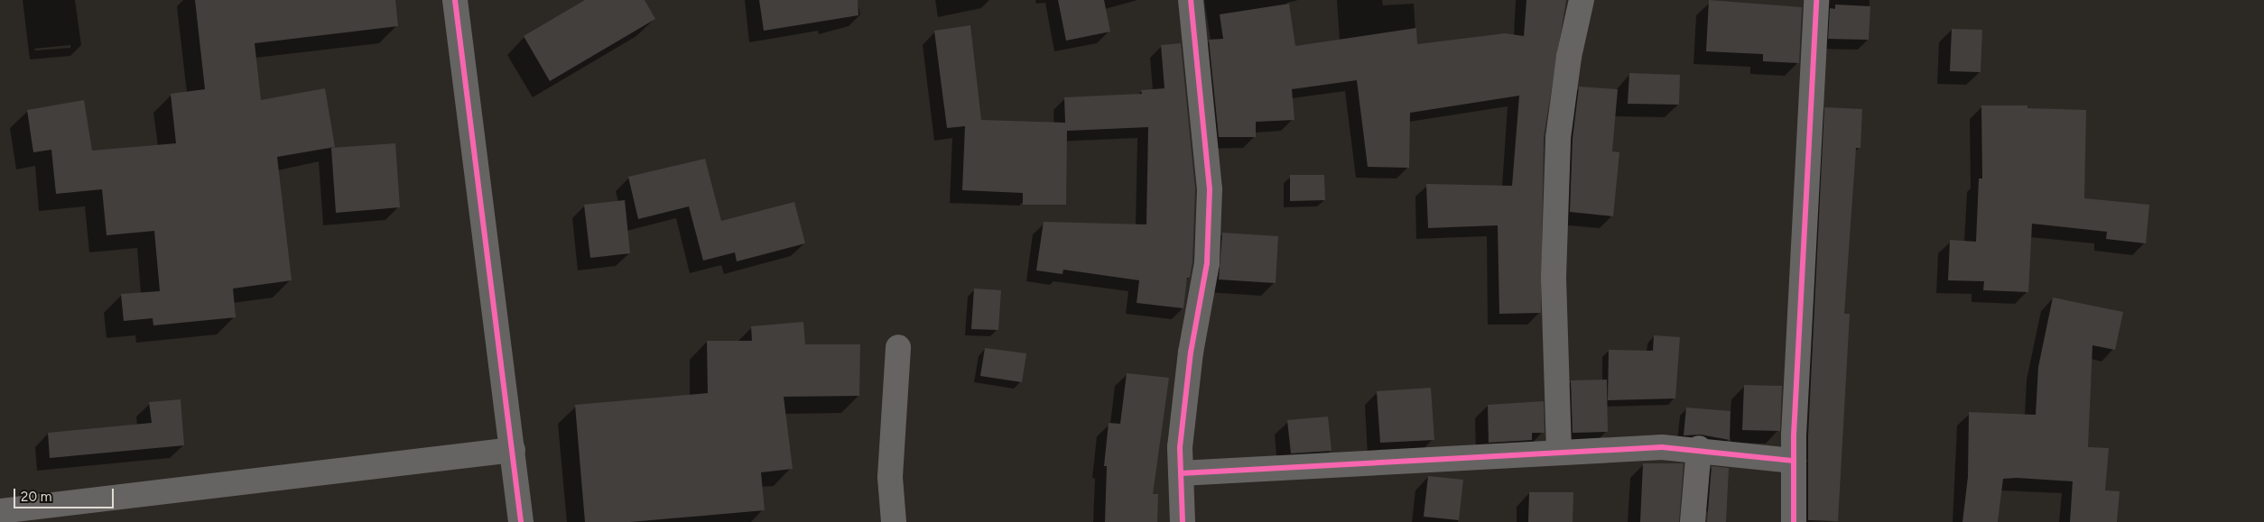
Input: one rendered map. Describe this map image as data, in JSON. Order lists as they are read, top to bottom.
{
  "scale_bar": "20 m"
}
